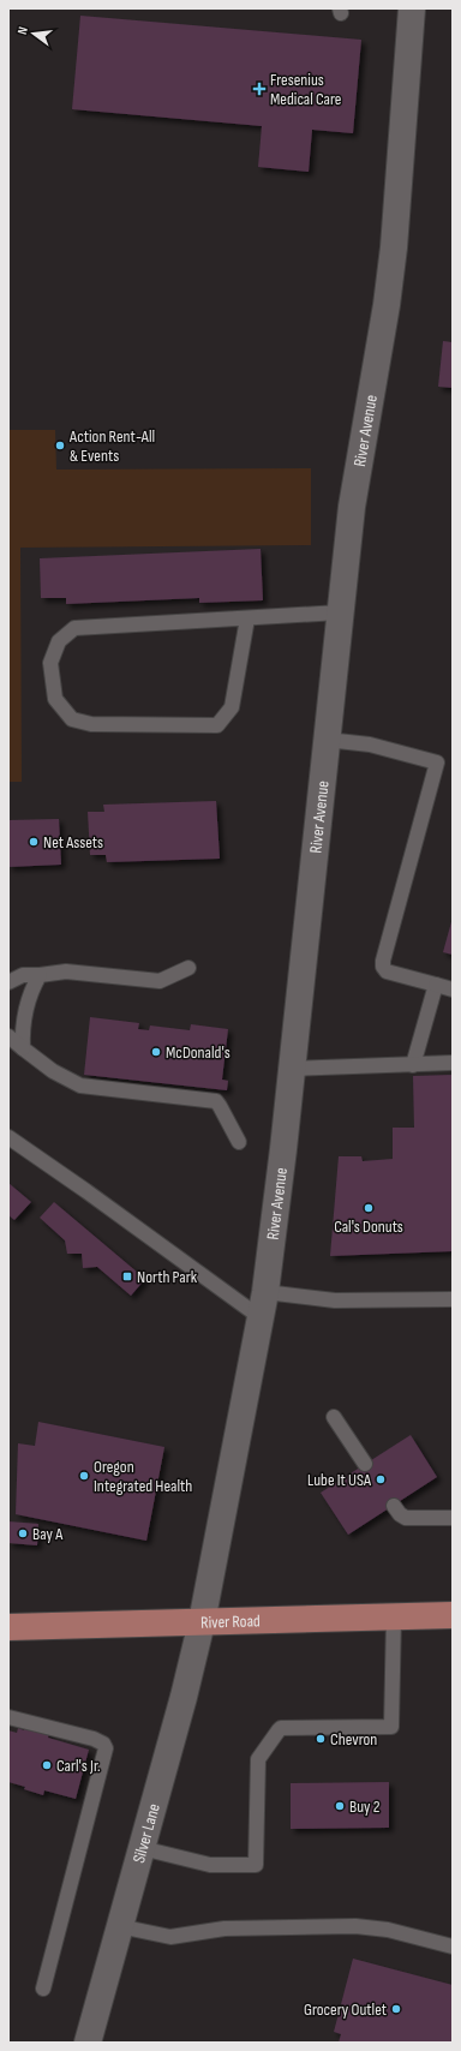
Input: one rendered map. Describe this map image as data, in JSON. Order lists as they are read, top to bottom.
{
  "streets": {
    "main road": ["River Road"],
    "street": ["River Avenue", "Silver Lane"]
  },
  "crossings": [
    ["River Avenue", "River Road"],
    ["River Avenue", "Silver Lane"],
    ["River Road", "Silver Lane"]
  ],
  "places": {
    "health": ["Fresenius Medical Care"],
    "other": [
      "Action Rent-All & Events",
      "Net Assets",
      "McDonald's",
      "Cal's Donuts",
      "Oregon Integrated Health",
      "Lube It USA",
      "Bay A",
      "Chevron",
      "Carl's Jr.",
      "Buy 2",
      "Grocery Outlet"
    ],
    "transit": ["North Park"]
  },
  "north": "left"
}
